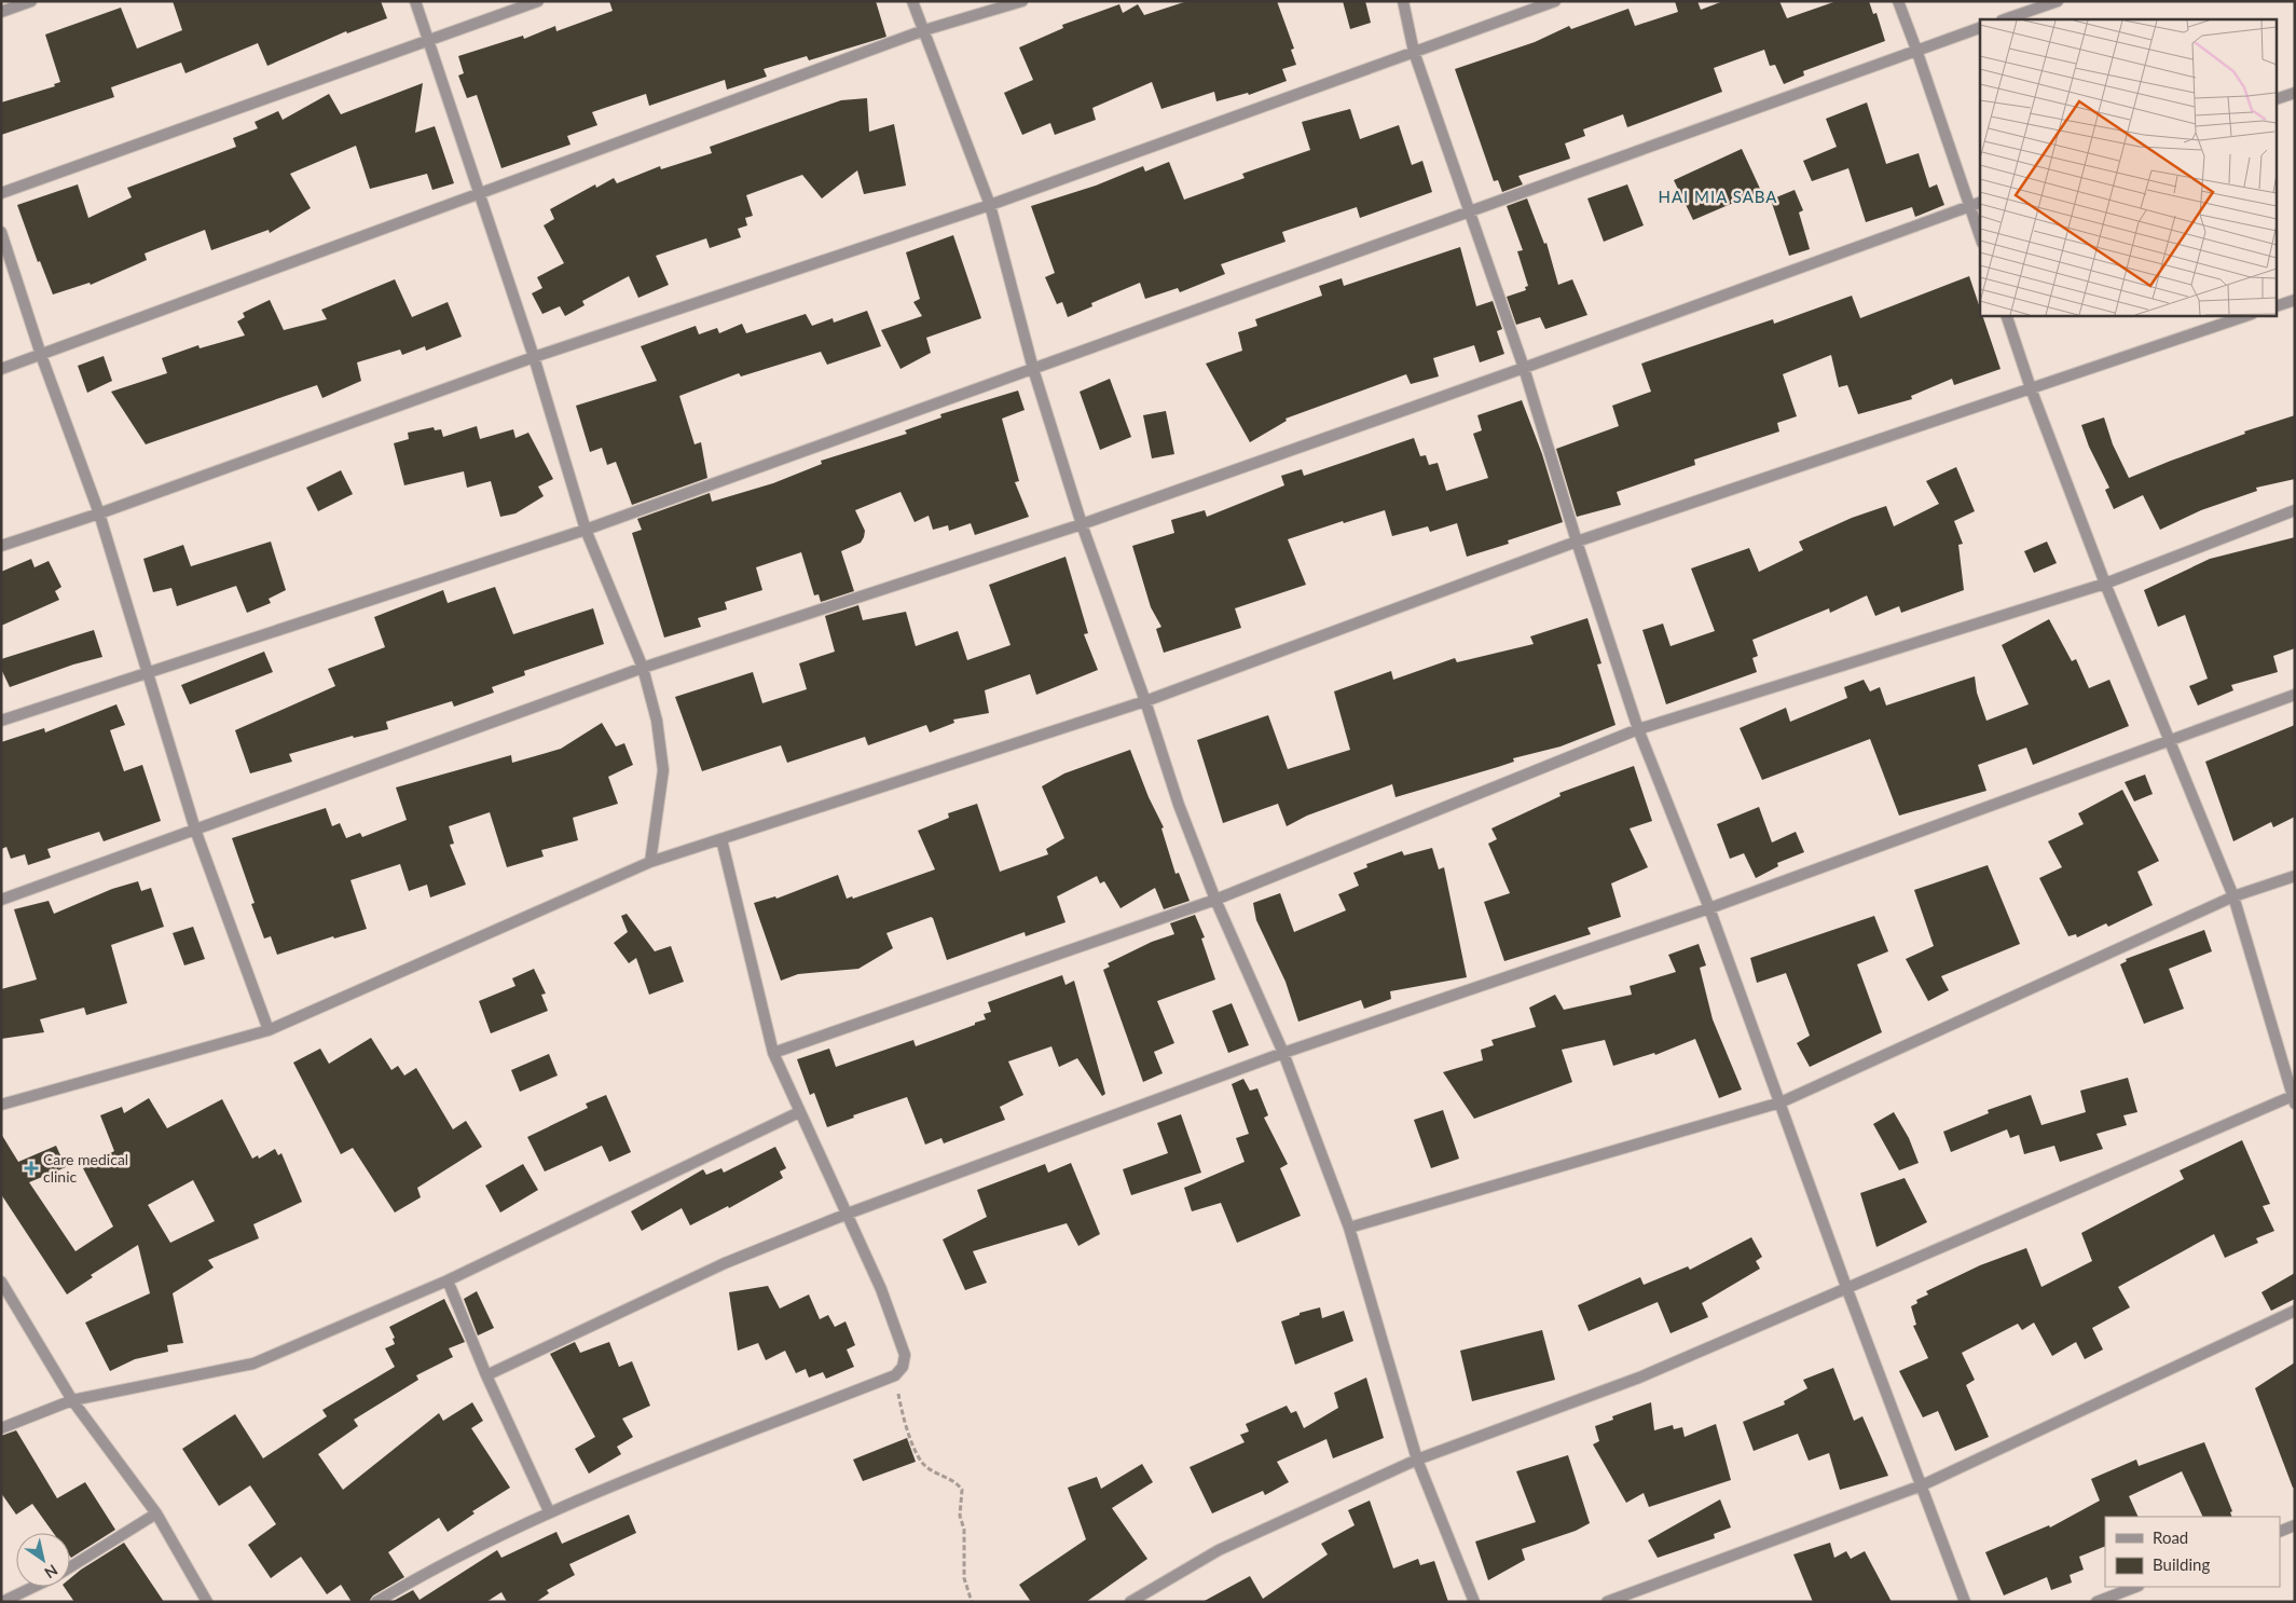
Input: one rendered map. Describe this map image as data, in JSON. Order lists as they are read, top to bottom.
{
  "districts": ["HAI MIA SABA"],
  "places": {
    "health": ["Care medical clinic"]
  },
  "legend": ["Road", "Building"],
  "north": "bottom right"
}
